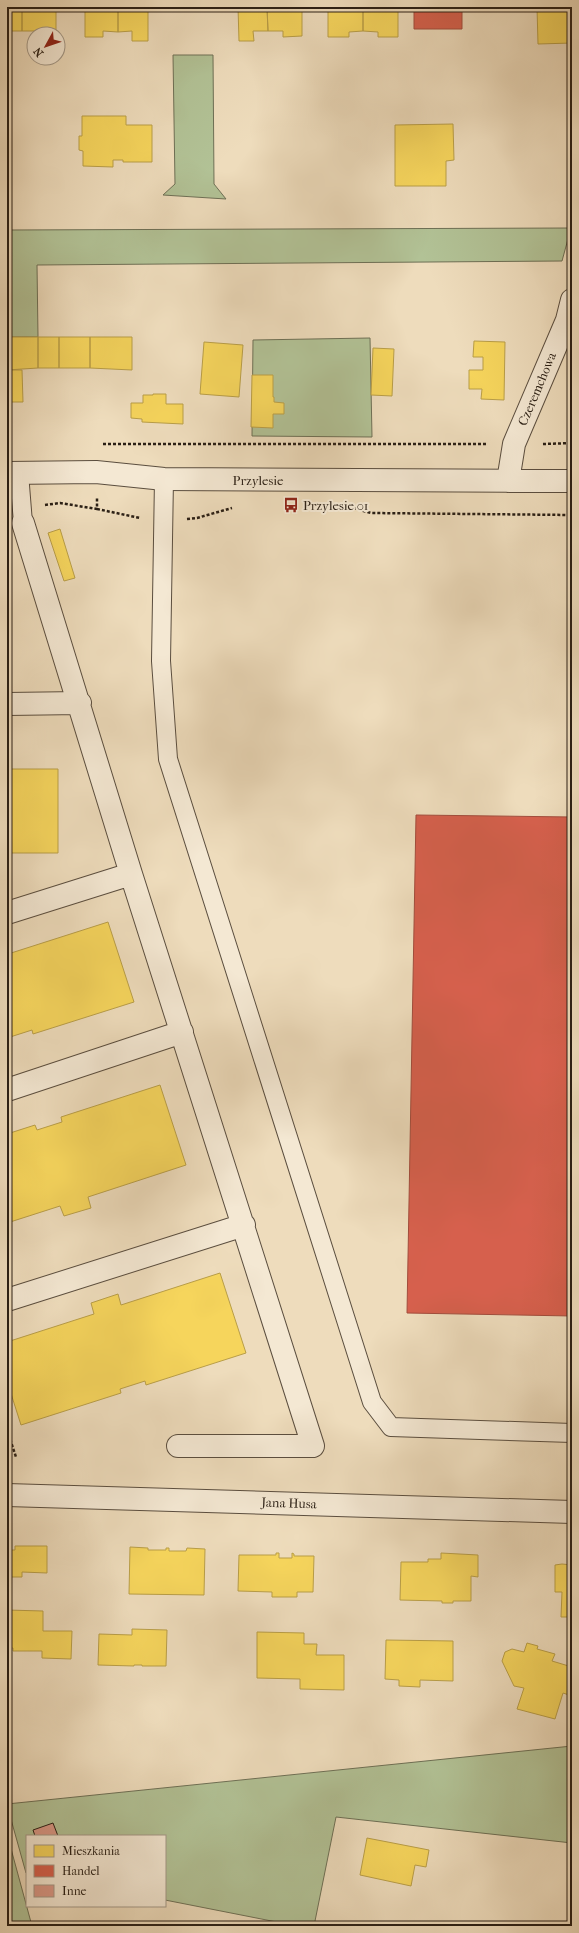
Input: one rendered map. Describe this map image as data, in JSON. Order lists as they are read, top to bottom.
{
  "streets": {
    "street": ["Czeremchowa", "Przylesie", "Jana Husa"]
  },
  "crossings": [
    ["Czeremchowa", "Przylesie"]
  ],
  "places": {
    "bus stop": ["Przylesie 01"]
  },
  "legend": ["Mieszkania", "Handel", "Inne"],
  "north": "bottom left"
}
